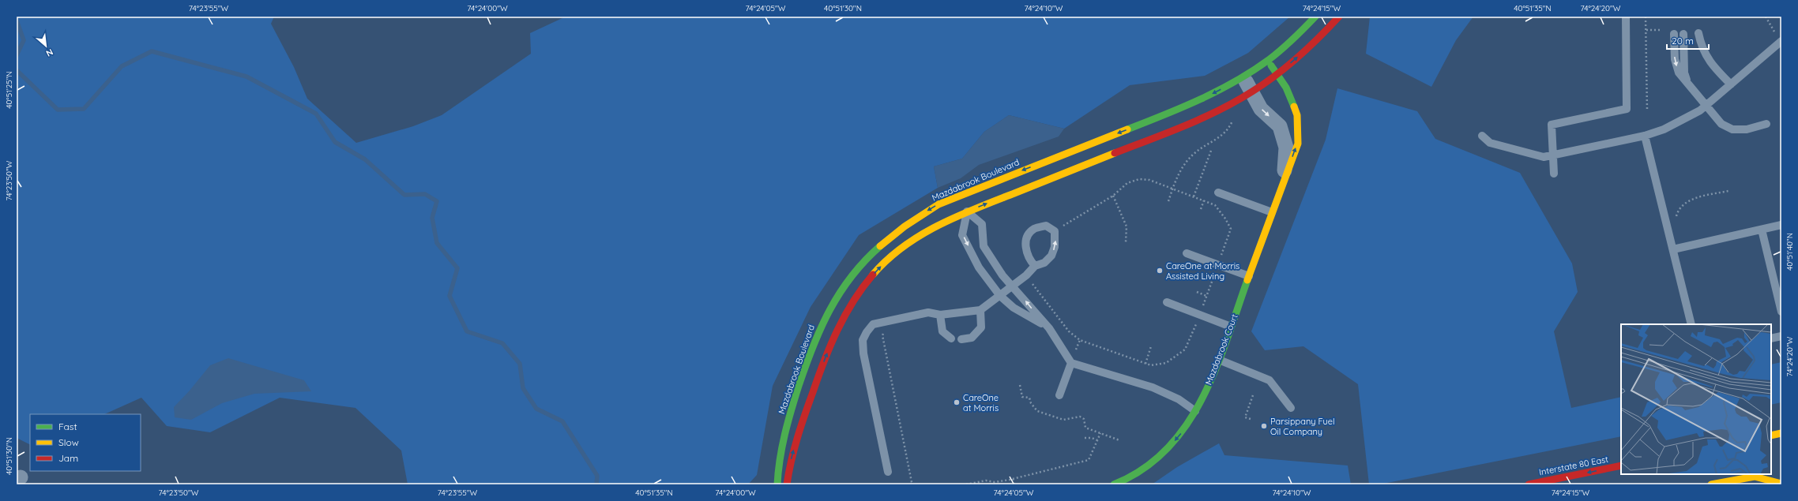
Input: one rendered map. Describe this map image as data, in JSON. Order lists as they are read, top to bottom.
{
  "streets": {
    "main road": ["Mazdabrook Boulevard", "Mazdabrook Court", "Interstate 80 East"]
  },
  "crossings": [
    ["Mazdabrook Boulevard", "Mazdabrook Court"]
  ],
  "one_way": ["Interstate 80 East"],
  "places": ["CareOne at Morris Assisted Living", "CareOne at Morris", "Parsippany Fuel Oil Company"],
  "legend": ["Fast", "Slow", "Jam"],
  "scale_bar": "20 m",
  "north": "bottom right",
  "coordinates": [
    "74°23'55\"W",
    "74°24'00\"W",
    "74°24'05\"W",
    "40°51'30\"N",
    "74°24'10\"W",
    "74°24'15\"W",
    "40°51'35\"N",
    "74°24'20\"W",
    "40°51'25\"N",
    "74°23'50\"W",
    "40°51'40\"N"
  ]
}
